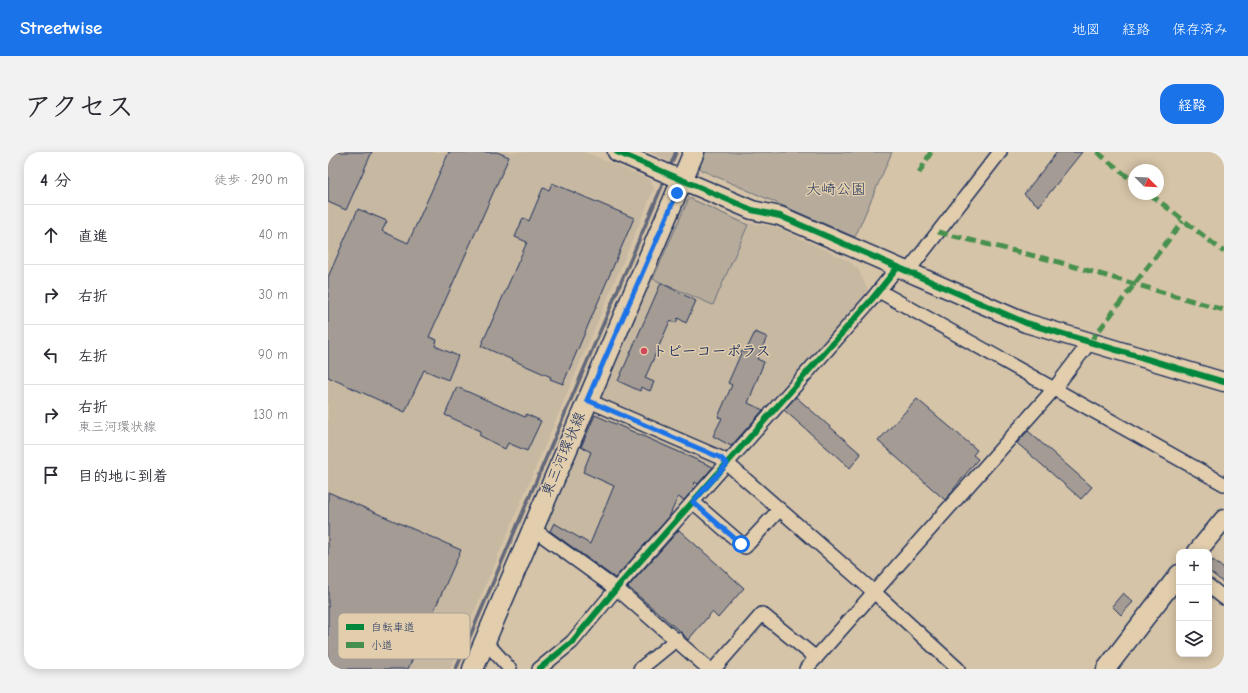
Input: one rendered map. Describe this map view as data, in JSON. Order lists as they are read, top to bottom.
{
  "streets": {
    "main road": ["東三河環状線"]
  },
  "parks": ["大崎公園"],
  "places": ["トピーコーポラス"],
  "legend": ["自転車道", "小道"],
  "north": "bottom right",
  "page": {
    "header": "Streetwise",
    "nav": ["地図", "経路", "保存済み"],
    "title": "アクセス",
    "buttons": "経路",
    "heading": ["4 分", "徒歩 · 290 m"],
    "list": [
      ["直進", "40 m"],
      ["右折", "30 m"],
      ["左折", "90 m"],
      ["右折", "東三河環状線", "130 m"],
      "目的地に到着"
    ],
    "map_buttons": ["+", "−"]
  }
}
